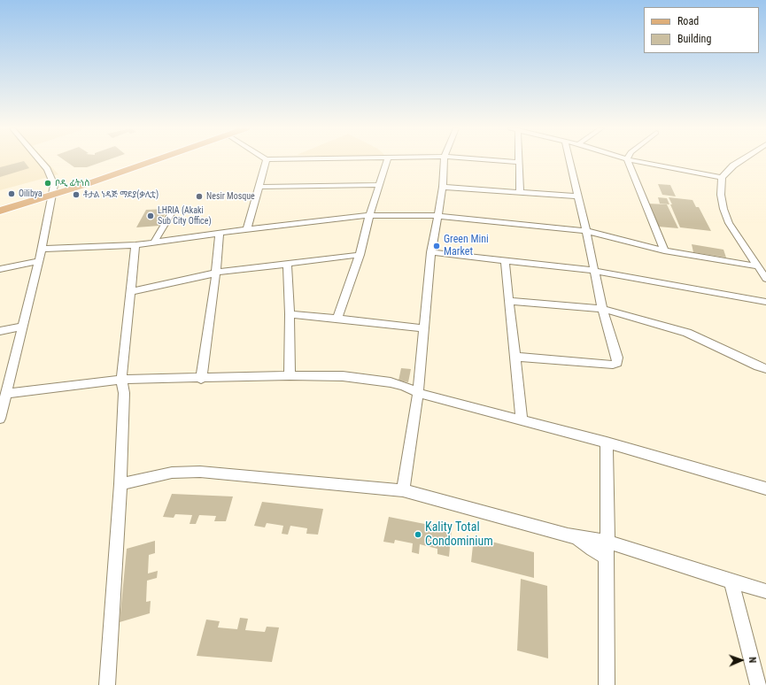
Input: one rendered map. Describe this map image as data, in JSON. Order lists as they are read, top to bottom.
{
  "places": [
    "ቦዲ ፊትነስ",
    "Oilibya",
    "ቶታል ነዳጅ ማደያ(ቃሊቲ)",
    "Nesir Mosque",
    "LHRIA (Akaki Sub City Office)",
    "Green Mini Market",
    "Kality Total Condominium"
  ],
  "legend": ["Road", "Building"],
  "north": "right"
}
